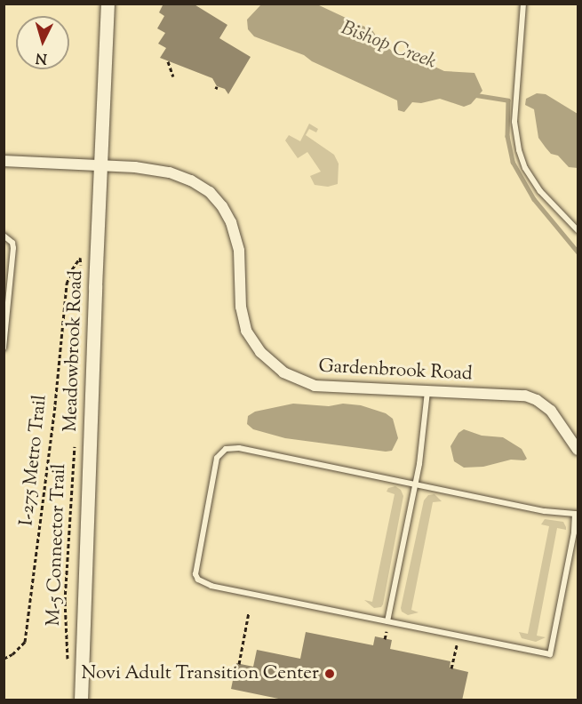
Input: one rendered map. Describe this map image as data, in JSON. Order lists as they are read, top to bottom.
{
  "streets": {
    "street": ["Meadowbrook Road", "Gardenbrook Road"],
    "path": ["I-275 Metro Trail", "M-5 Connector Trail"]
  },
  "crossings": [
    ["Meadowbrook Road", "Gardenbrook Road"]
  ],
  "water": ["Bishop Creek"],
  "places": ["Novi Adult Transition Center"],
  "north": "bottom"
}
